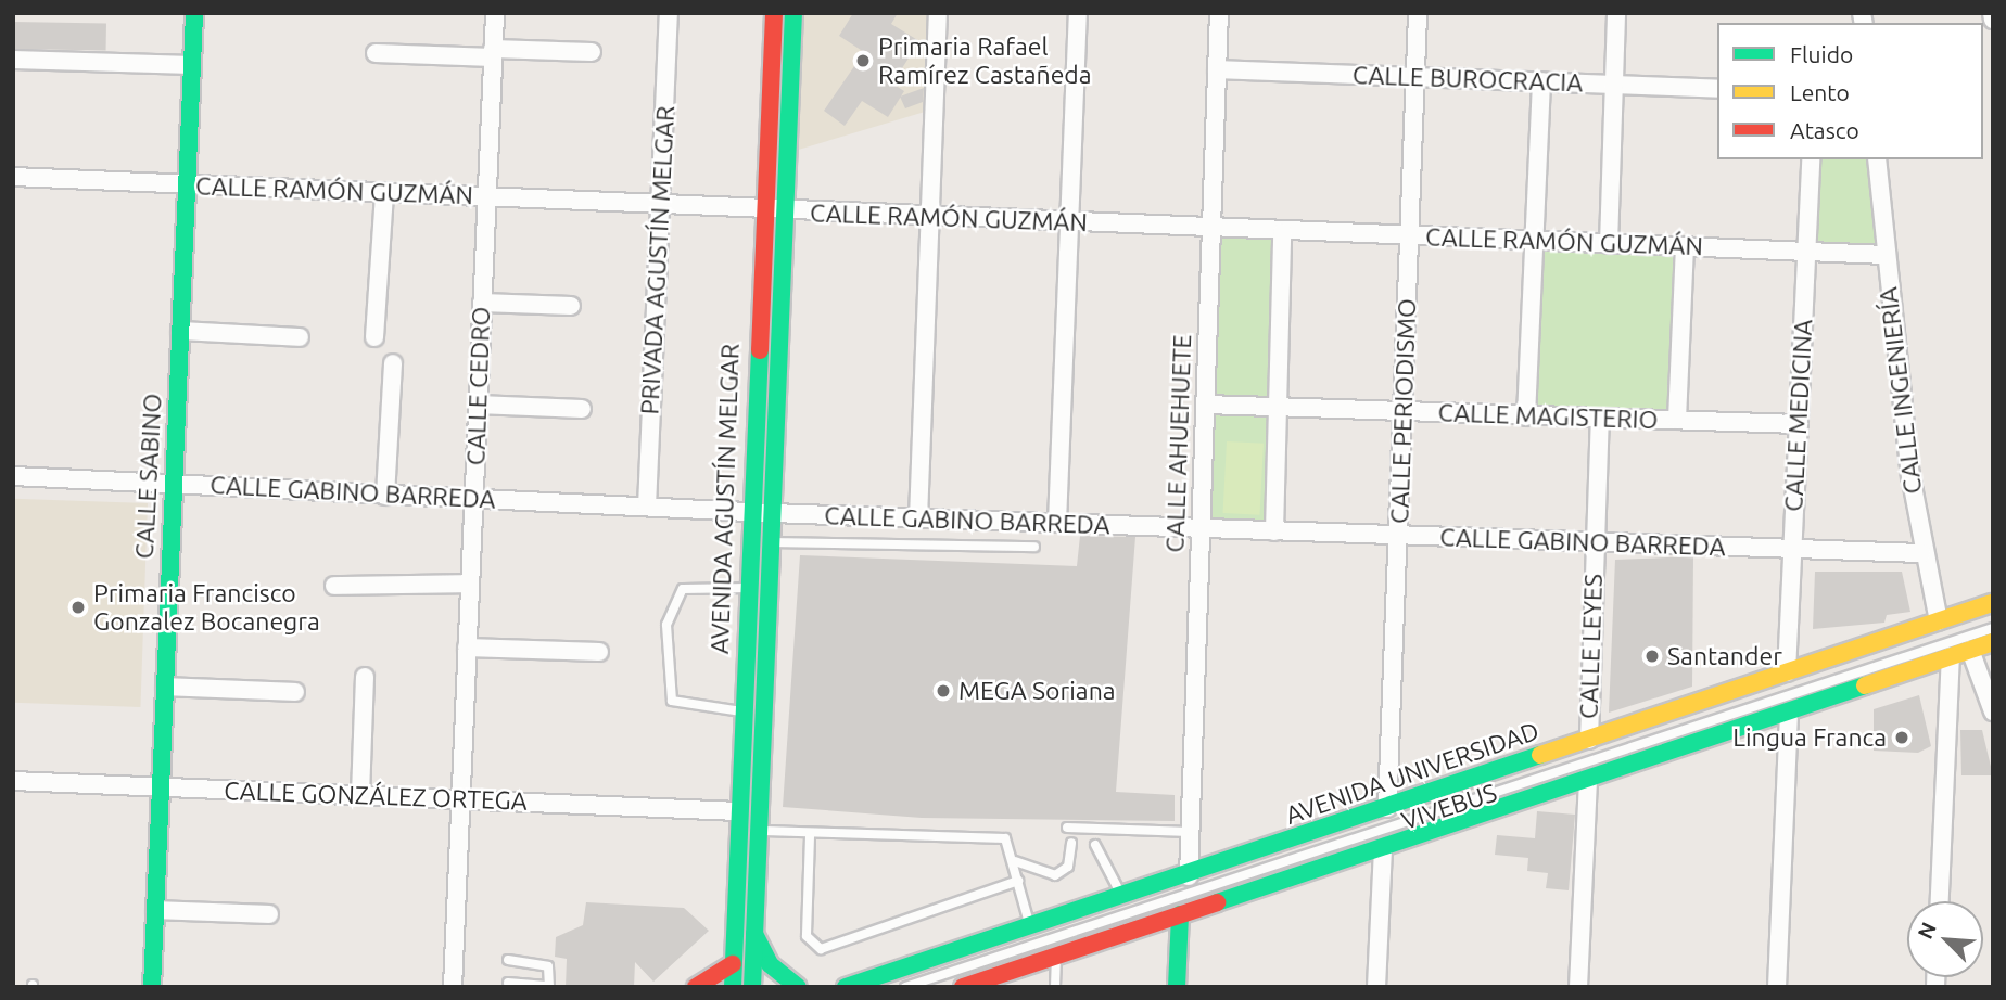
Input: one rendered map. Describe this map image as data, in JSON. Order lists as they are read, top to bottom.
{
  "streets": {
    "main road": ["CALLE SABINO", "AVENIDA AGUSTÍN MELGAR", "AVENIDA UNIVERSIDAD"],
    "street": [
      "CALLE BUROCRACIA",
      "CALLE RAMÓN GUZMÁN",
      "PRIVADA AGUSTÍN MELGAR",
      "CALLE CEDRO",
      "CALLE INGENIERÍA",
      "CALLE PERIODISMO",
      "CALLE MEDICINA",
      "CALLE MAGISTERIO",
      "CALLE AHUEHUETE",
      "CALLE GABINO BARREDA",
      "CALLE LEYES",
      "CALLE GONZÁLEZ ORTEGA"
    ],
    "lane": ["VIVEBUS"]
  },
  "crossings": [
    ["CALLE BUROCRACIA", "CALLE PERIODISMO"],
    ["CALLE BUROCRACIA", "CALLE AHUEHUETE"],
    ["CALLE RAMÓN GUZMÁN", "PRIVADA AGUSTÍN MELGAR"],
    ["CALLE RAMÓN GUZMÁN", "CALLE CEDRO"],
    ["CALLE RAMÓN GUZMÁN", "CALLE INGENIERÍA"],
    ["CALLE RAMÓN GUZMÁN", "CALLE PERIODISMO"],
    ["CALLE RAMÓN GUZMÁN", "CALLE MEDICINA"],
    ["CALLE RAMÓN GUZMÁN", "CALLE AHUEHUETE"],
    ["CALLE RAMÓN GUZMÁN", "CALLE SABINO"],
    ["CALLE RAMÓN GUZMÁN", "AVENIDA AGUSTÍN MELGAR"],
    ["PRIVADA AGUSTÍN MELGAR", "CALLE GABINO BARREDA"],
    ["CALLE CEDRO", "CALLE GABINO BARREDA"],
    ["CALLE CEDRO", "CALLE GONZÁLEZ ORTEGA"],
    ["CALLE INGENIERÍA", "CALLE GABINO BARREDA"],
    ["CALLE INGENIERÍA", "AVENIDA UNIVERSIDAD"],
    ["CALLE PERIODISMO", "CALLE MAGISTERIO"],
    ["CALLE PERIODISMO", "CALLE GABINO BARREDA"],
    ["CALLE PERIODISMO", "AVENIDA UNIVERSIDAD"],
    ["CALLE MEDICINA", "CALLE MAGISTERIO"],
    ["CALLE MEDICINA", "CALLE GABINO BARREDA"],
    ["CALLE MEDICINA", "AVENIDA UNIVERSIDAD"],
    ["CALLE MAGISTERIO", "CALLE AHUEHUETE"],
    ["CALLE MAGISTERIO", "CALLE LEYES"],
    ["CALLE AHUEHUETE", "CALLE GABINO BARREDA"],
    ["CALLE AHUEHUETE", "AVENIDA UNIVERSIDAD"],
    ["CALLE SABINO", "CALLE GABINO BARREDA"],
    ["CALLE SABINO", "CALLE GONZÁLEZ ORTEGA"],
    ["CALLE GABINO BARREDA", "AVENIDA AGUSTÍN MELGAR"],
    ["CALLE GABINO BARREDA", "CALLE LEYES"],
    ["AVENIDA AGUSTÍN MELGAR", "CALLE GONZÁLEZ ORTEGA"],
    ["CALLE LEYES", "AVENIDA UNIVERSIDAD"]
  ],
  "places": [
    "Primaria Rafael Ramírez Castañeda",
    "Primaria Francisco Gonzalez Bocanegra",
    "Santander",
    "MEGA Soriana",
    "Lingua Franca"
  ],
  "legend": ["Fluido", "Lento", "Atasco"],
  "north": "top left"
}
